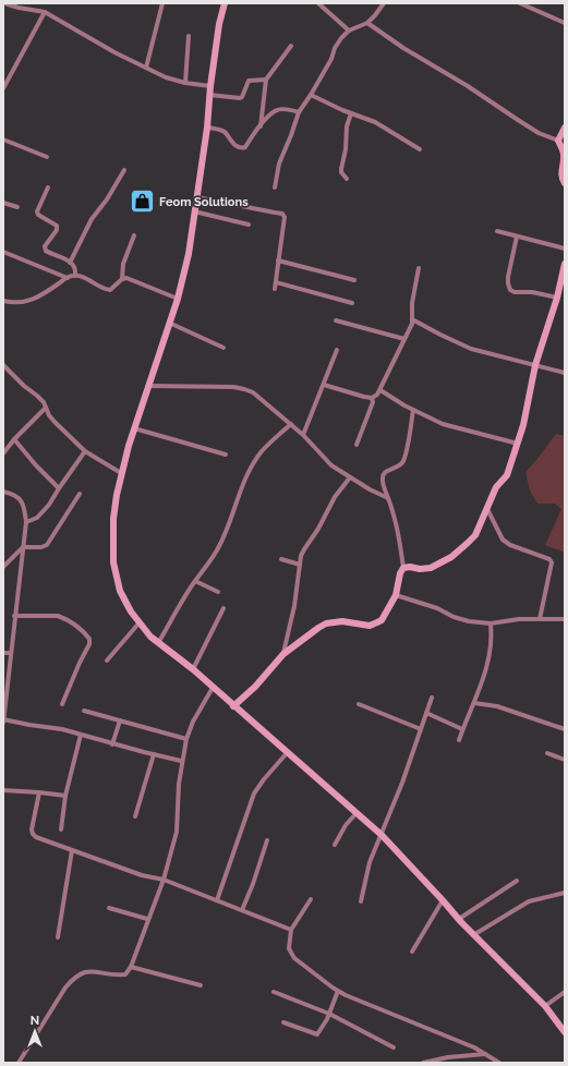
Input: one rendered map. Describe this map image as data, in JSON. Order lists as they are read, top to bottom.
{
  "places": {
    "shop": ["Feom Solutions"]
  },
  "north": "top"
}
